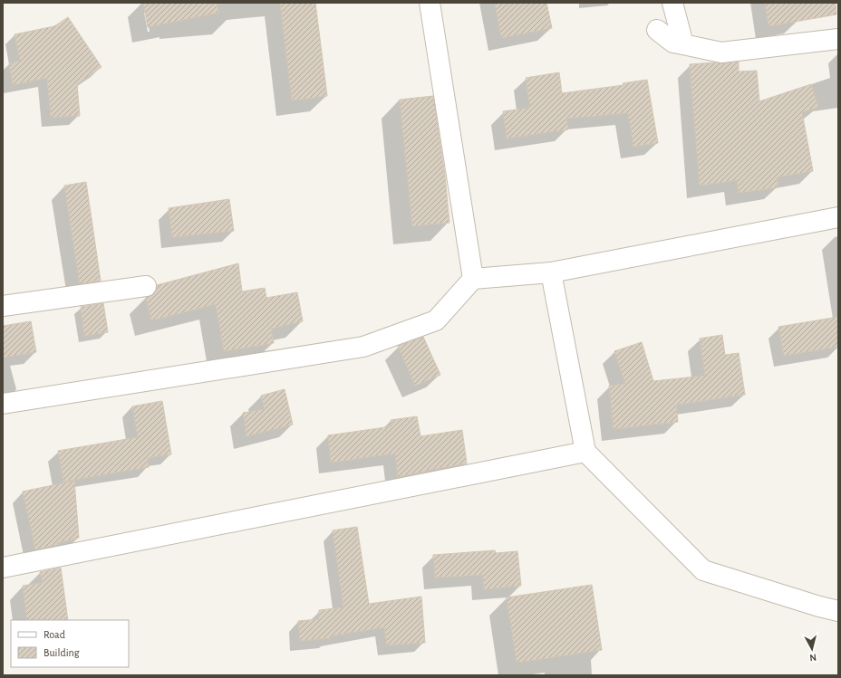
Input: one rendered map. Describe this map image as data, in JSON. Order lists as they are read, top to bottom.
{
  "legend": ["Road", "Building"],
  "north": "bottom"
}
